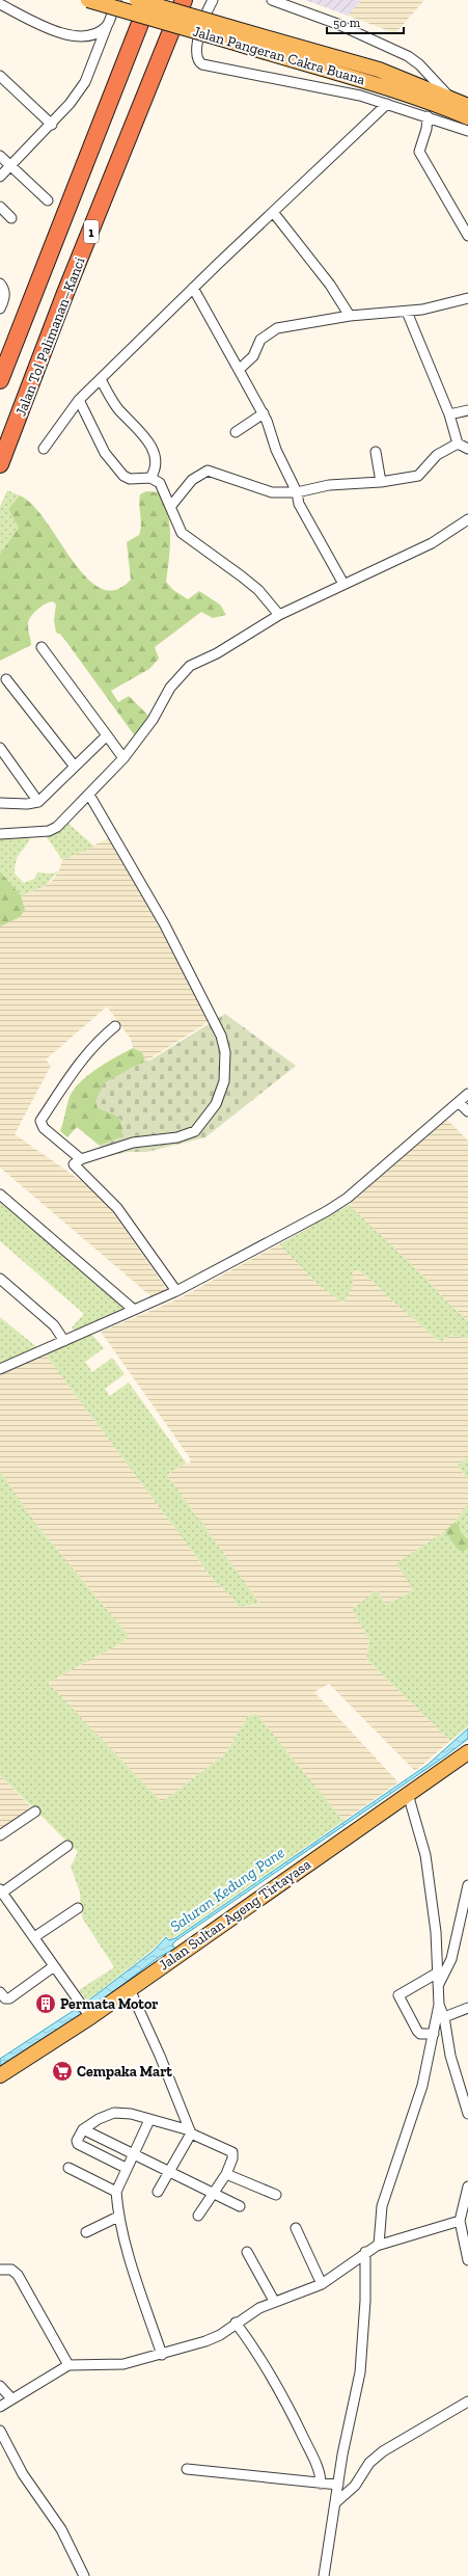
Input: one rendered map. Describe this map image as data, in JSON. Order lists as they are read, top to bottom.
{
  "streets": {
    "highway": ["1", "Jalan Tol Palimanan–Kanci"],
    "main road": ["Jalan Pangeran Cakra Buana", "Jalan Sultan Ageng Tirtayasa"]
  },
  "water": ["Saluran Kedung Pane"],
  "places": {
    "building": ["Permata Motor"],
    "supermarket": ["Cempaka Mart"]
  },
  "scale_bar": "50 m"
}
